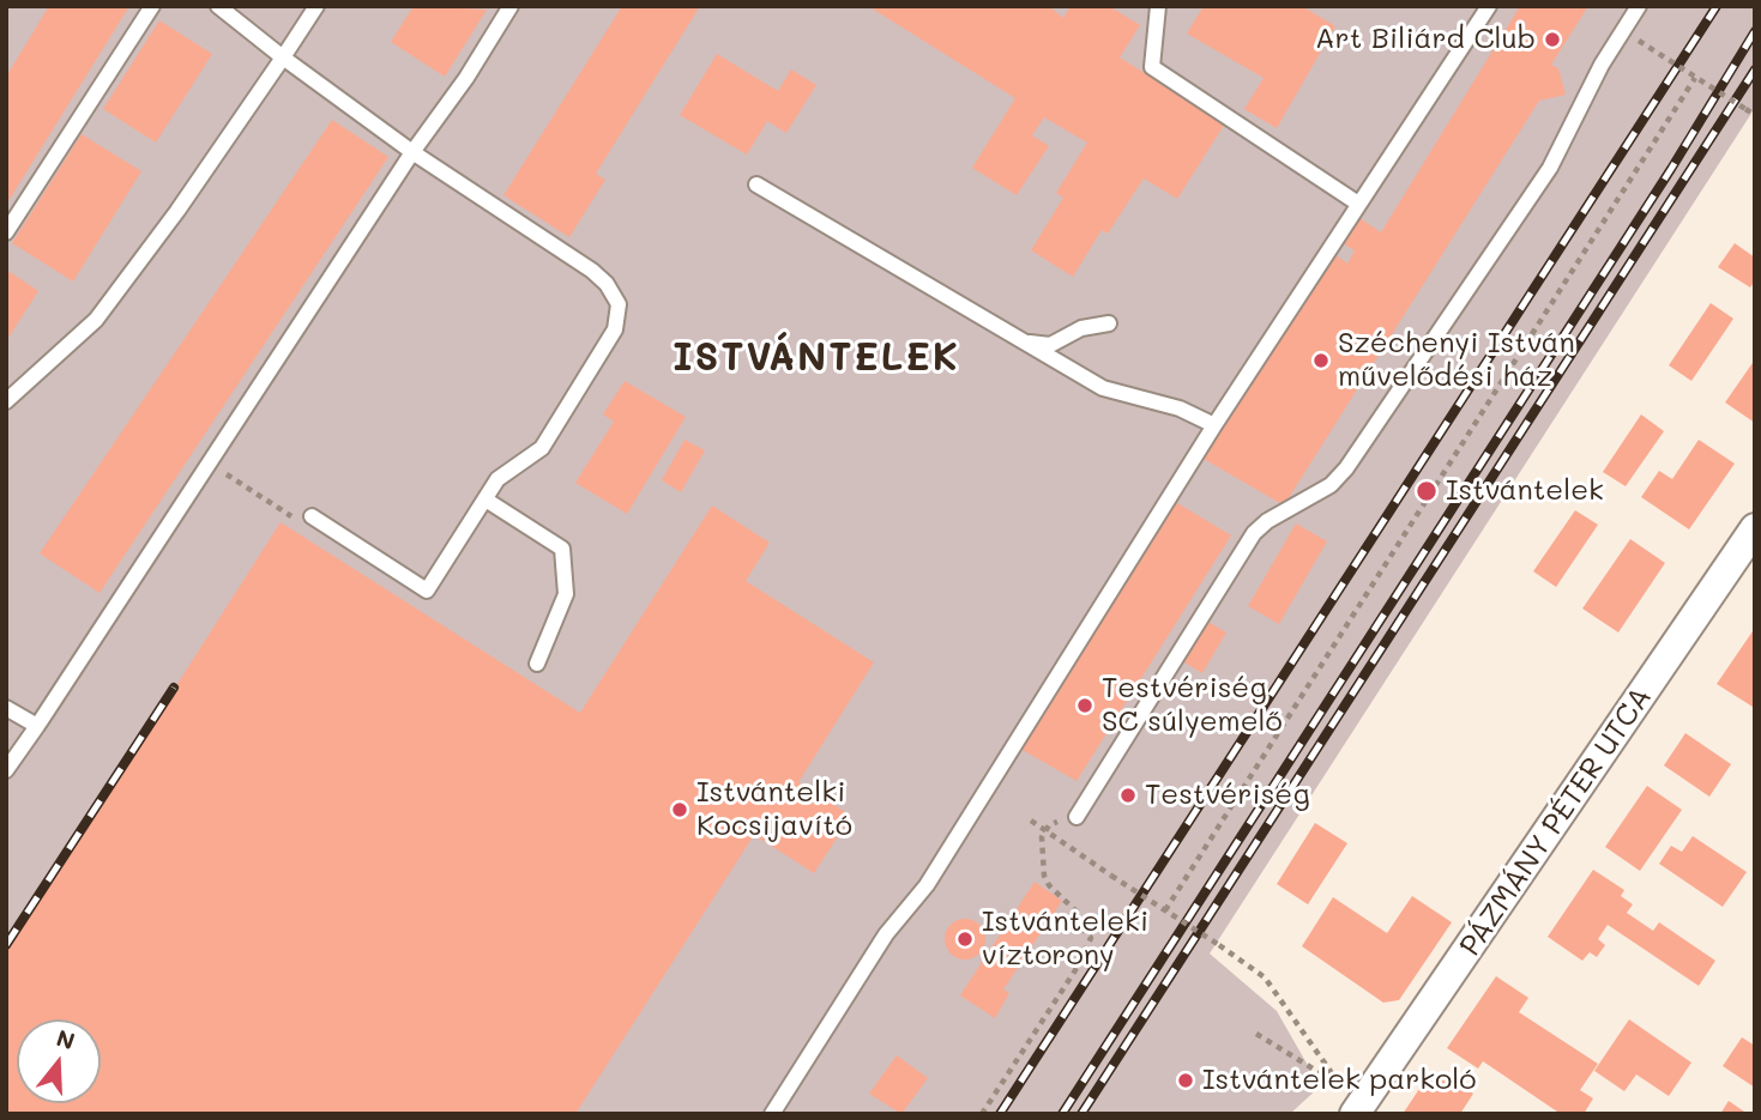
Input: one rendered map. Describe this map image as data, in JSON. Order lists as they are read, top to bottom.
{
  "streets": {
    "street": ["PÁZMÁNY PÉTER UTCA"]
  },
  "districts": ["ISTVÁNTELEK"],
  "places": [
    "Art Biliárd Club",
    "Széchenyi István művelődési ház",
    "Istvántelek",
    "Testvériség SC súlyemelő",
    "Testvériség",
    "Istvántelki Kocsijavító",
    "Istvánteleki víztorony",
    "Istvántelek parkoló"
  ],
  "north": "top"
}
